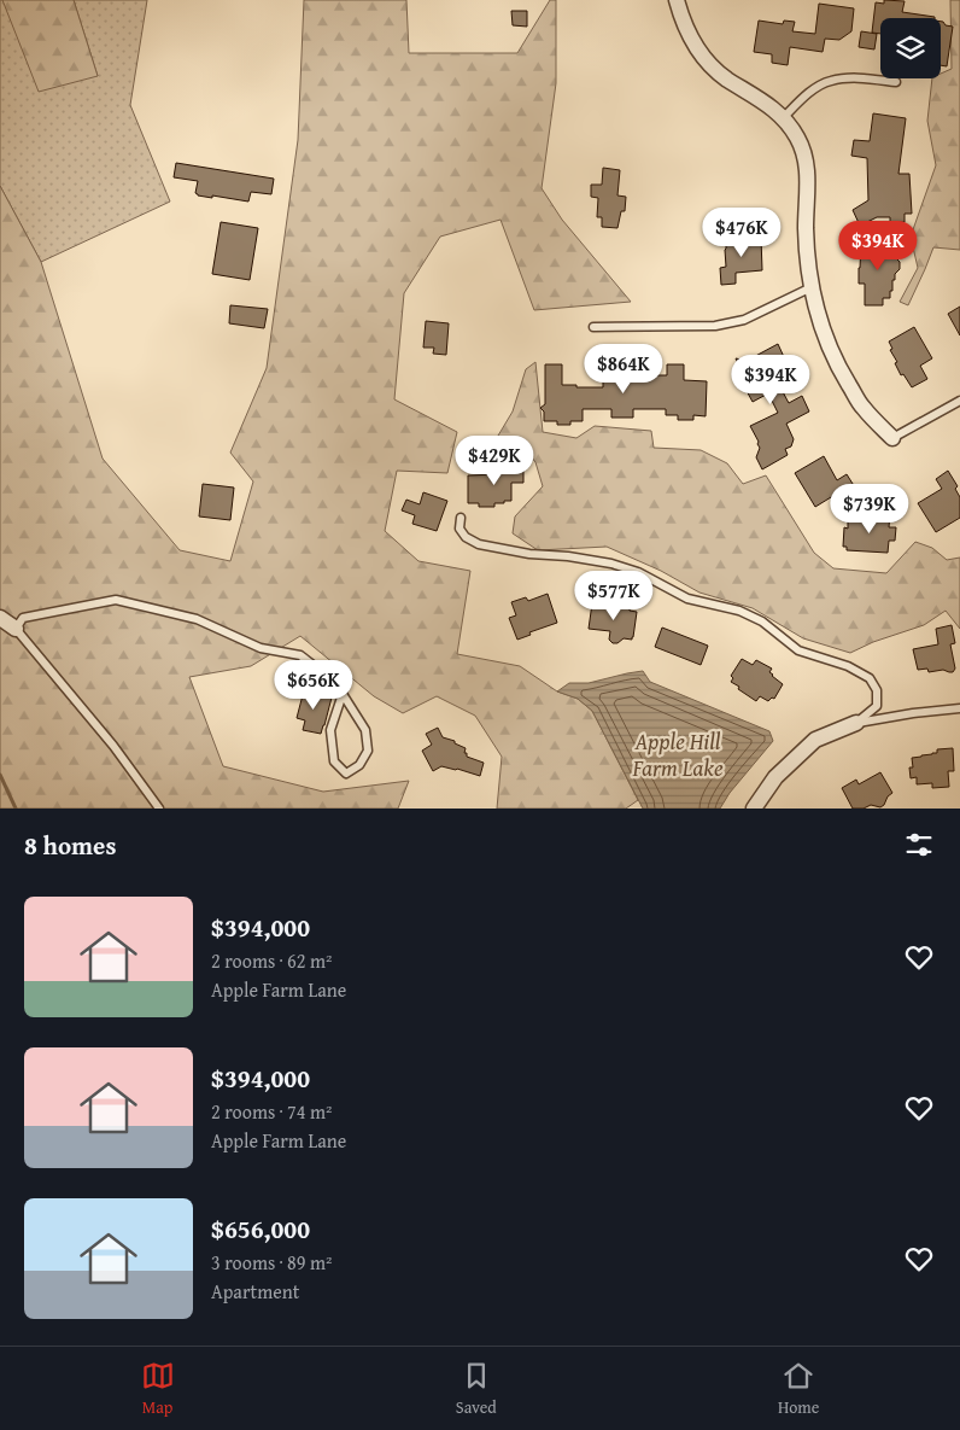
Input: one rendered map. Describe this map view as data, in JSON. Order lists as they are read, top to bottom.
{
  "water": ["Apple Hill Farm Lake"],
  "page": {
    "price": [
      "$476K",
      "$394K",
      "$864K",
      "$394K",
      "$429K",
      "$739K",
      "$577K",
      "$656K"
    ],
    "heading": "8 homes",
    "list": [
      {
        "name": "$394,000",
        "note": "2 rooms · 62 m² · Apple Farm Lane"
      },
      {
        "name": "$394,000",
        "note": "2 rooms · 74 m² · Apple Farm Lane"
      },
      {
        "name": "$656,000",
        "note": "3 rooms · 89 m² · Apartment"
      }
    ],
    "tabs": ["Map", "Saved", "Home"]
  }
}
